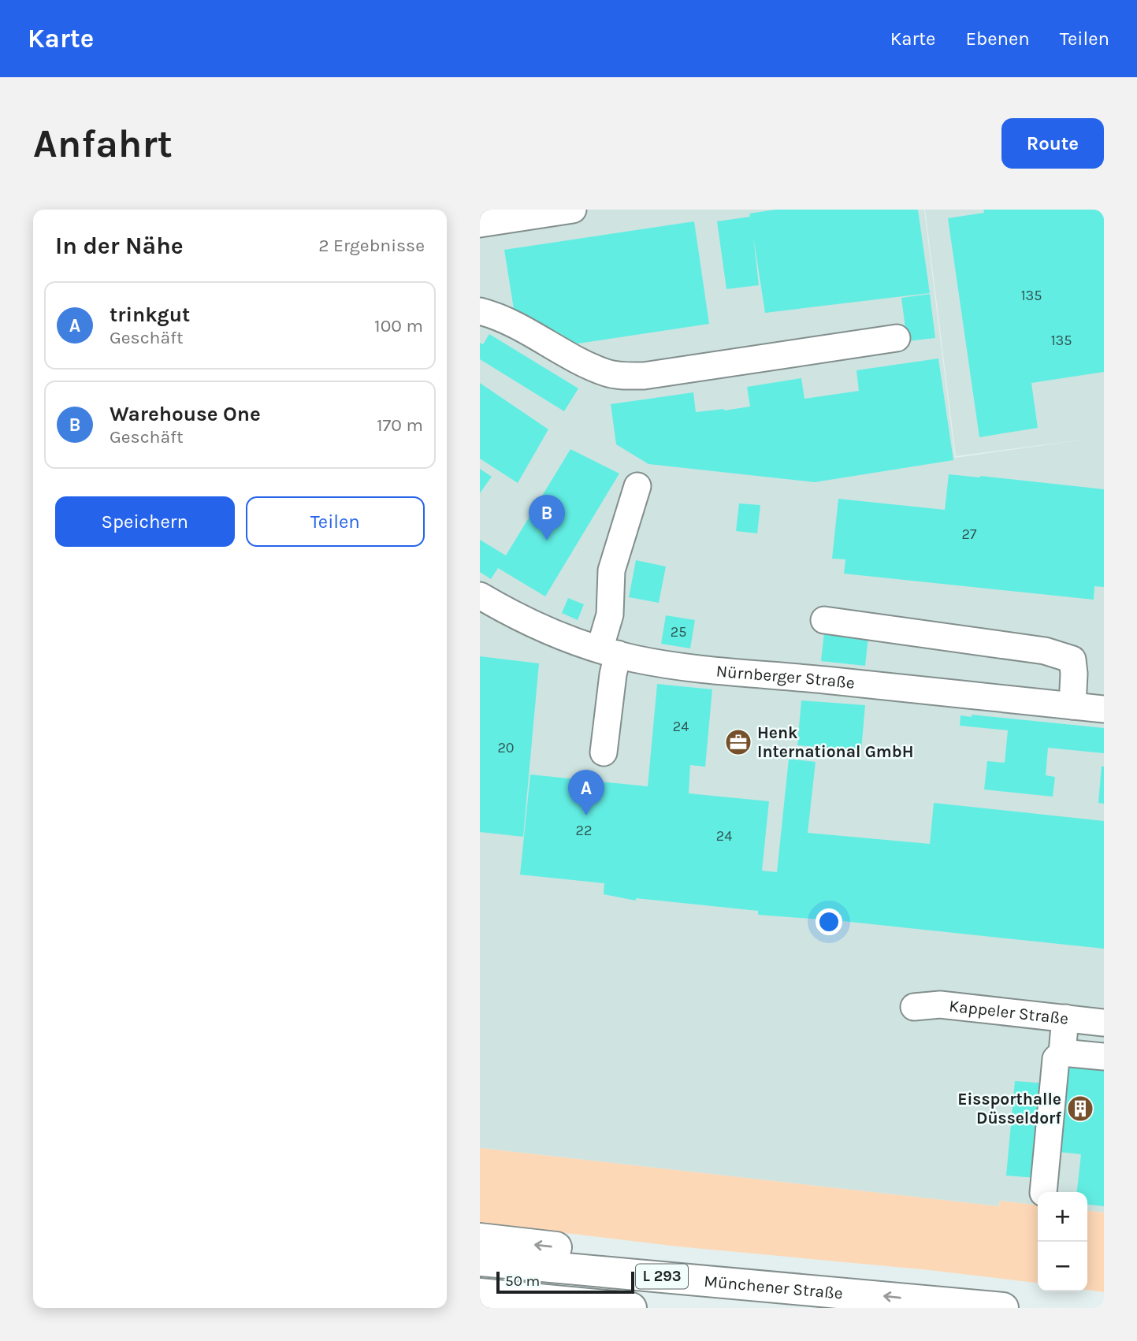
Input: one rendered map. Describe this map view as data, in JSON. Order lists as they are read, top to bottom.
{
  "streets": {
    "highway": ["L 293", "Münchener Straße"],
    "street": ["Nürnberger Straße", "Kappeler Straße"]
  },
  "places": {
    "office": ["Henk International GmbH"],
    "building": ["Eissporthalle Düsseldorf"]
  },
  "house_numbers": [
    "135",
    "135",
    "27",
    "25",
    "24",
    "20",
    "22",
    "24"
  ],
  "scale_bar": "50 m",
  "page": {
    "header": "Karte",
    "nav": ["Karte", "Ebenen", "Teilen"],
    "buttons": [
      "Route",
      ["Speichern", "Teilen"]
    ],
    "title": "Anfahrt",
    "heading": ["In der Nähe", "2 Ergebnisse"],
    "list": [
      {
        "mark": "A",
        "name": "trinkgut",
        "note": "Geschäft",
        "value": "100 m"
      },
      {
        "mark": "B",
        "name": "Warehouse One",
        "note": "Geschäft",
        "value": "170 m"
      }
    ],
    "pins": ["B", "A"],
    "map_buttons": ["+", "−"],
    "scale": "50 m"
  }
}
